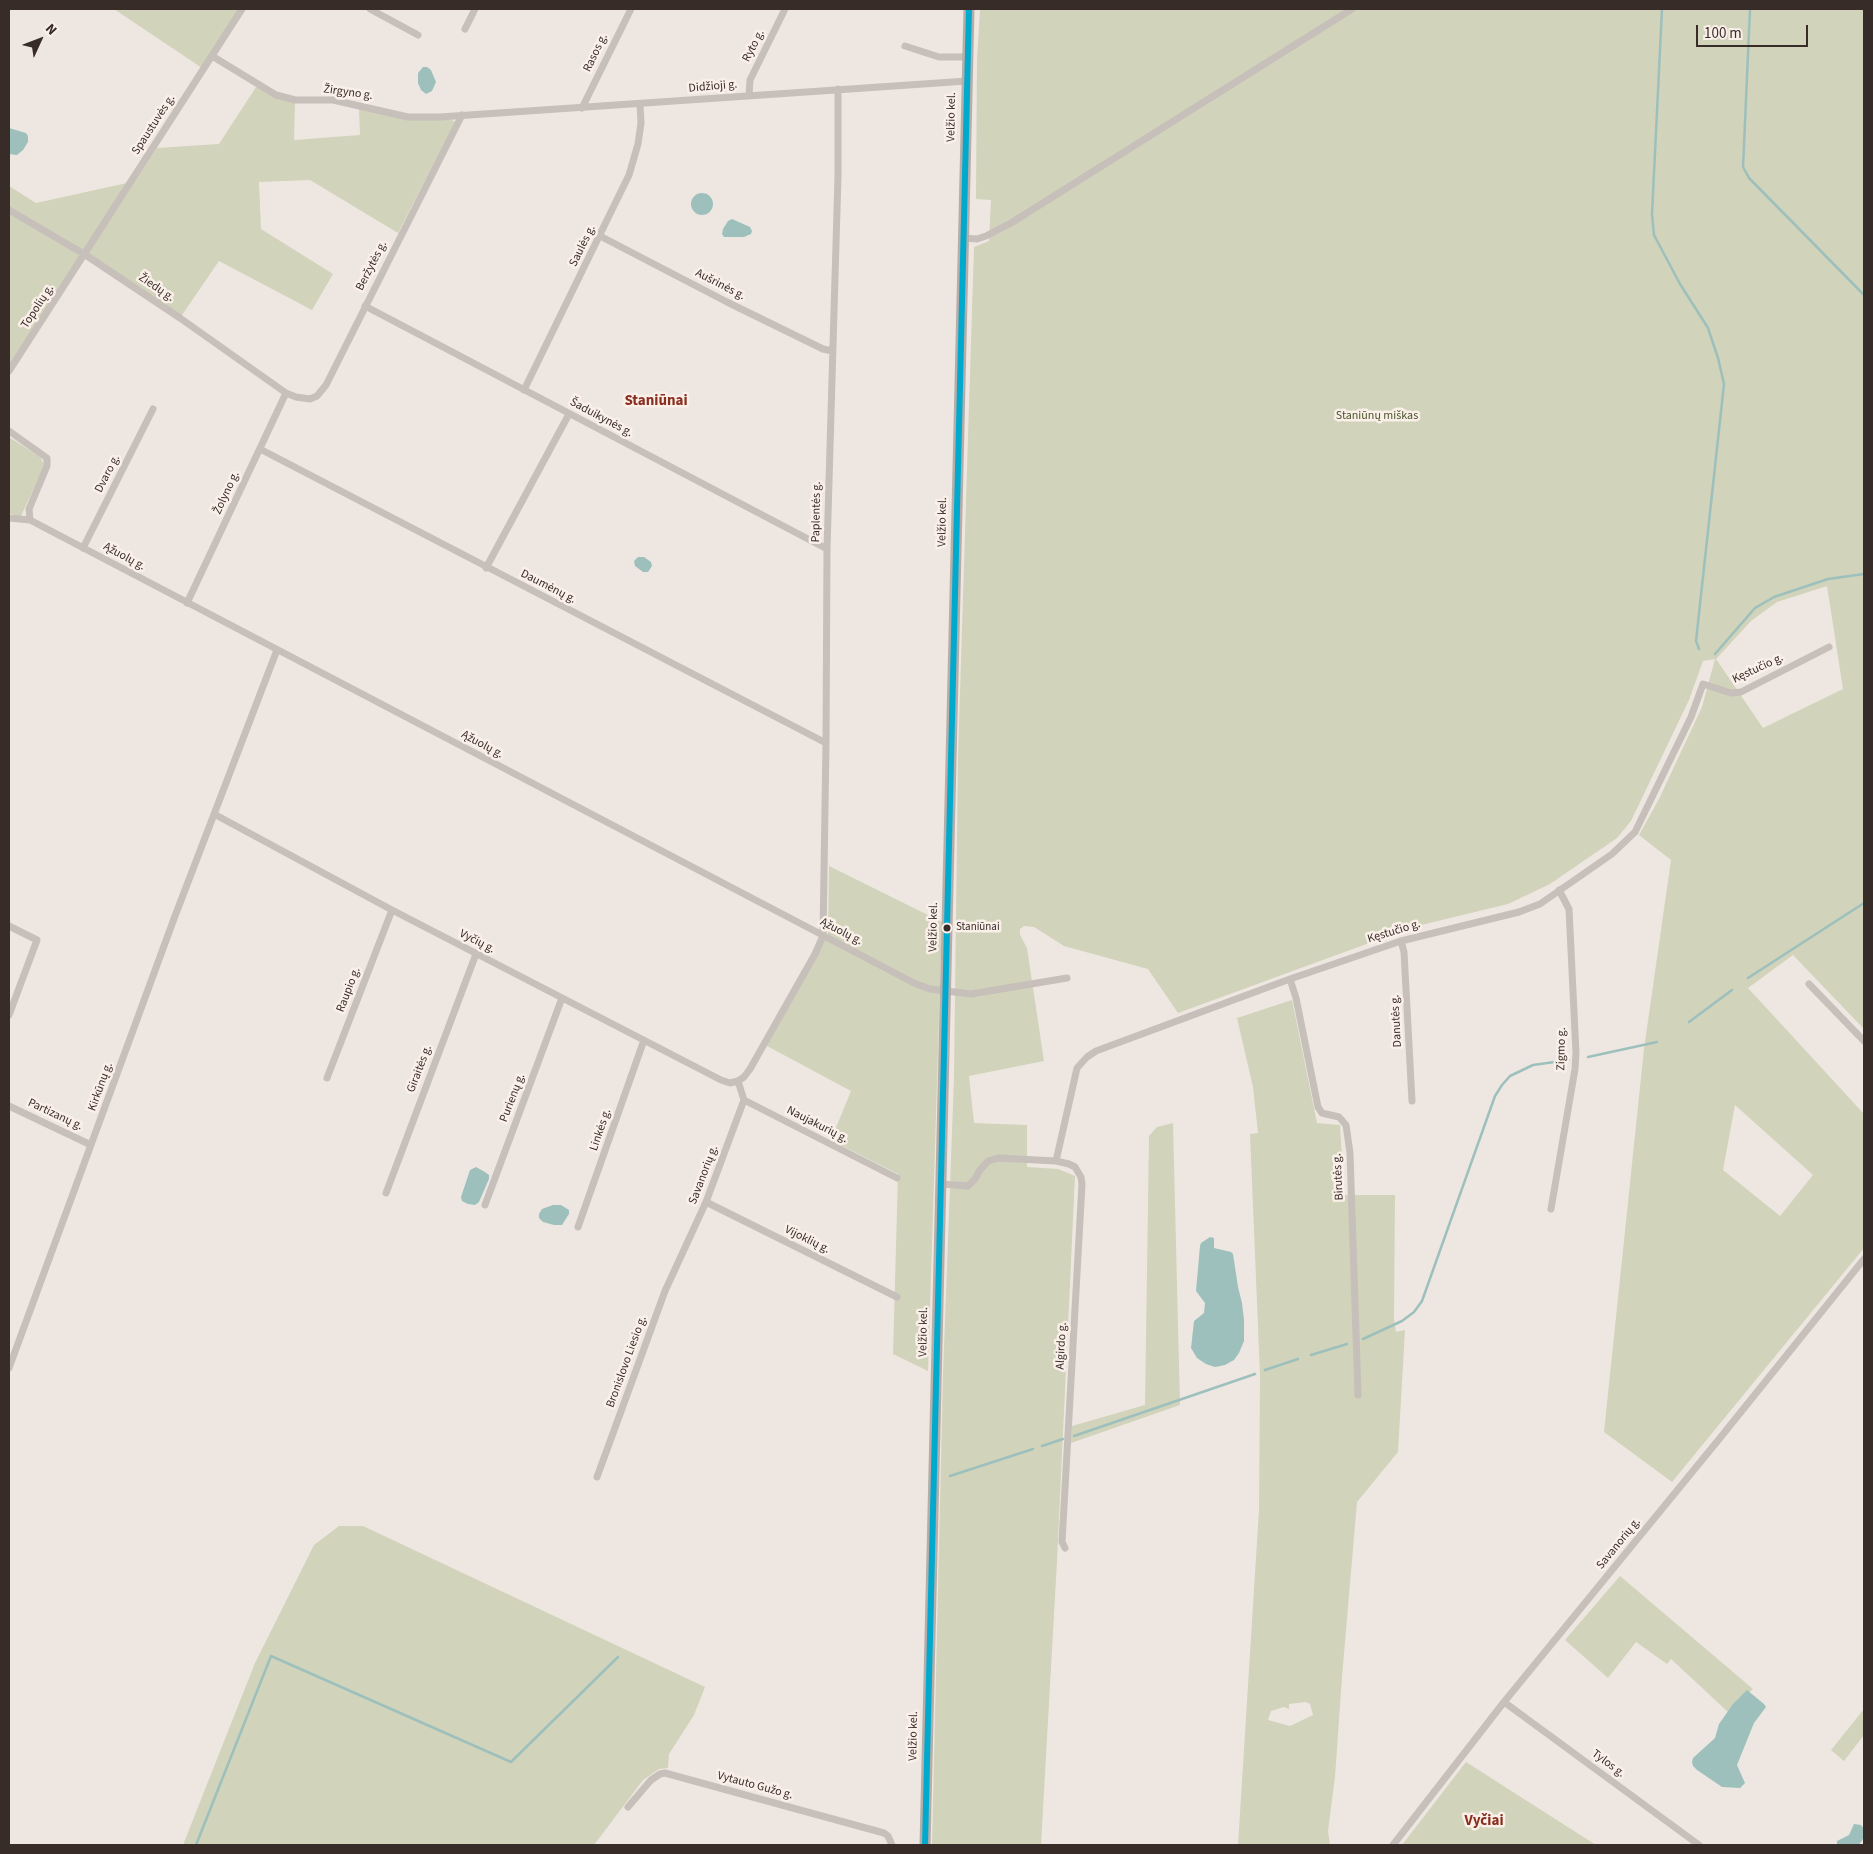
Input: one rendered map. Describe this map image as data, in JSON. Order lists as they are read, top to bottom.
{
  "streets": {
    "main road": ["Velžio kel."],
    "street": [
      "Ryto g.",
      "Rasos g.",
      "Didžioji g.",
      "Žirgyno g.",
      "Spaustuvės g.",
      "Saulės g.",
      "Beržytės g.",
      "Aušrinės g.",
      "Žiedų g.",
      "Topolių g.",
      "Šaduikynės g.",
      "Dvaro g.",
      "Žolyno g.",
      "Paplentės g.",
      "Ąžuolų g.",
      "Daumėnų g.",
      "Kęstučio g.",
      "Vyčių g.",
      "Raupio g.",
      "Danutės g.",
      "Zigmo g.",
      "Giraitės g.",
      "Kirkūnų g.",
      "Purienų g.",
      "Partizanų g.",
      "Naujakurių g.",
      "Linkės g.",
      "Savanorių g.",
      "Birutės g.",
      "Vijoklių g.",
      "Algirdo g.",
      "Bronislovo Liesio g.",
      "Tylos g.",
      "Vytauto Gužo g."
    ]
  },
  "crossings": [
    ["Ryto g.", "Didžioji g."],
    ["Rasos g.", "Didžioji g."],
    ["Didžioji g.", "Žirgyno g."],
    ["Didžioji g.", "Velžio kel."],
    ["Didžioji g.", "Saulės g."],
    ["Didžioji g.", "Beržytės g."],
    ["Didžioji g.", "Paplentės g."],
    ["Žirgyno g.", "Spaustuvės g."],
    ["Žirgyno g.", "Beržytės g."],
    ["Velžio kel.", "Ąžuolų g."],
    ["Spaustuvės g.", "Žiedų g."],
    ["Spaustuvės g.", "Topolių g."],
    ["Saulės g.", "Aušrinės g."],
    ["Saulės g.", "Šaduikynės g."],
    ["Beržytės g.", "Žiedų g."],
    ["Beržytės g.", "Šaduikynės g."],
    ["Beržytės g.", "Žolyno g."],
    ["Aušrinės g.", "Paplentės g."],
    ["Žiedų g.", "Topolių g."],
    ["Žiedų g.", "Žolyno g."],
    ["Šaduikynės g.", "Paplentės g."],
    ["Dvaro g.", "Ąžuolų g."],
    ["Žolyno g.", "Ąžuolų g."],
    ["Žolyno g.", "Daumėnų g."],
    ["Paplentės g.", "Ąžuolų g."],
    ["Paplentės g.", "Daumėnų g."],
    ["Kęstučio g.", "Danutės g."],
    ["Kęstučio g.", "Zigmo g."],
    ["Kęstučio g.", "Birutės g."],
    ["Kęstučio g.", "Algirdo g."],
    ["Vyčių g.", "Raupio g."],
    ["Vyčių g.", "Giraitės g."],
    ["Vyčių g.", "Kirkūnų g."],
    ["Vyčių g.", "Purienų g."],
    ["Vyčių g.", "Linkės g."],
    ["Kirkūnų g.", "Partizanų g."],
    ["Naujakurių g.", "Savanorių g."],
    ["Savanorių g.", "Vijoklių g."],
    ["Savanorių g.", "Bronislovo Liesio g."],
    ["Savanorių g.", "Tylos g."]
  ],
  "districts": ["Staniūnai", "Vyčiai"],
  "parks": ["Staniūnų miškas"],
  "places": ["Staniūnai"],
  "scale_bar": "100 m",
  "north": "top right"
}
